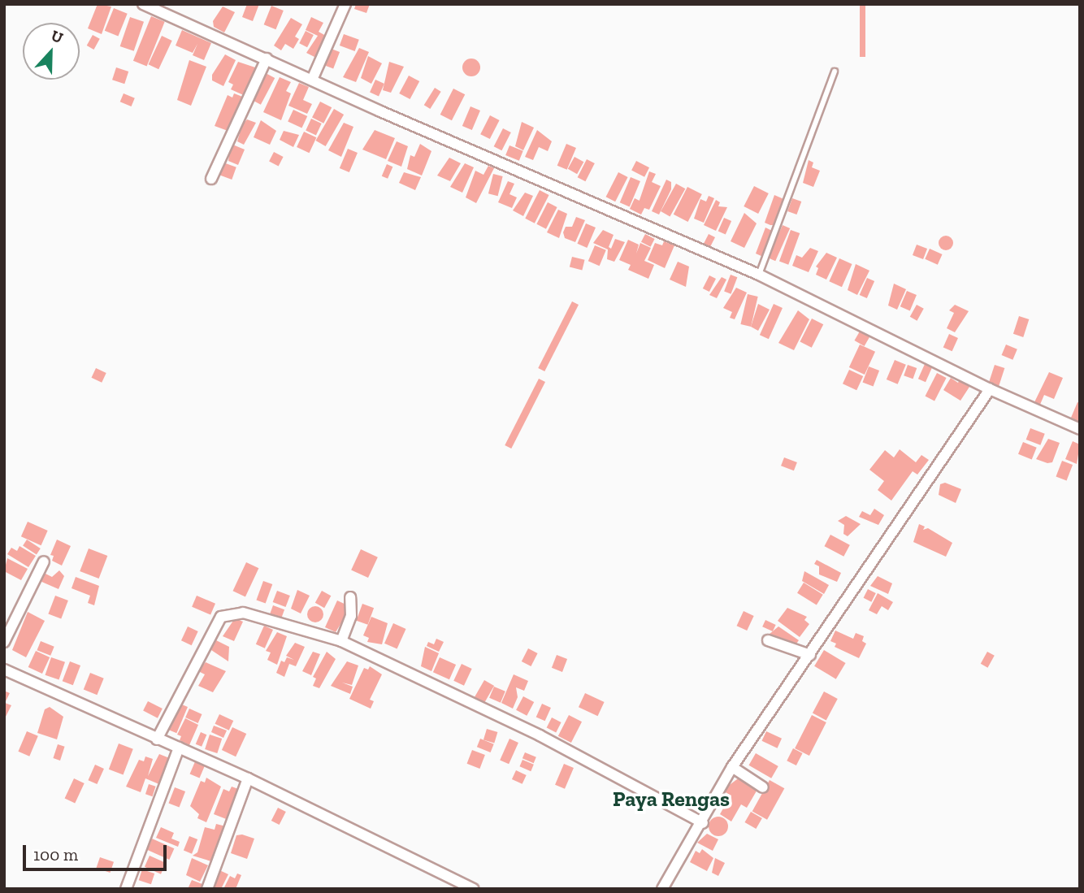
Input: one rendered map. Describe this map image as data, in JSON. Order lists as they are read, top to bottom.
{
  "districts": ["Paya Rengas"],
  "scale_bar": "100 m",
  "north": "top"
}
